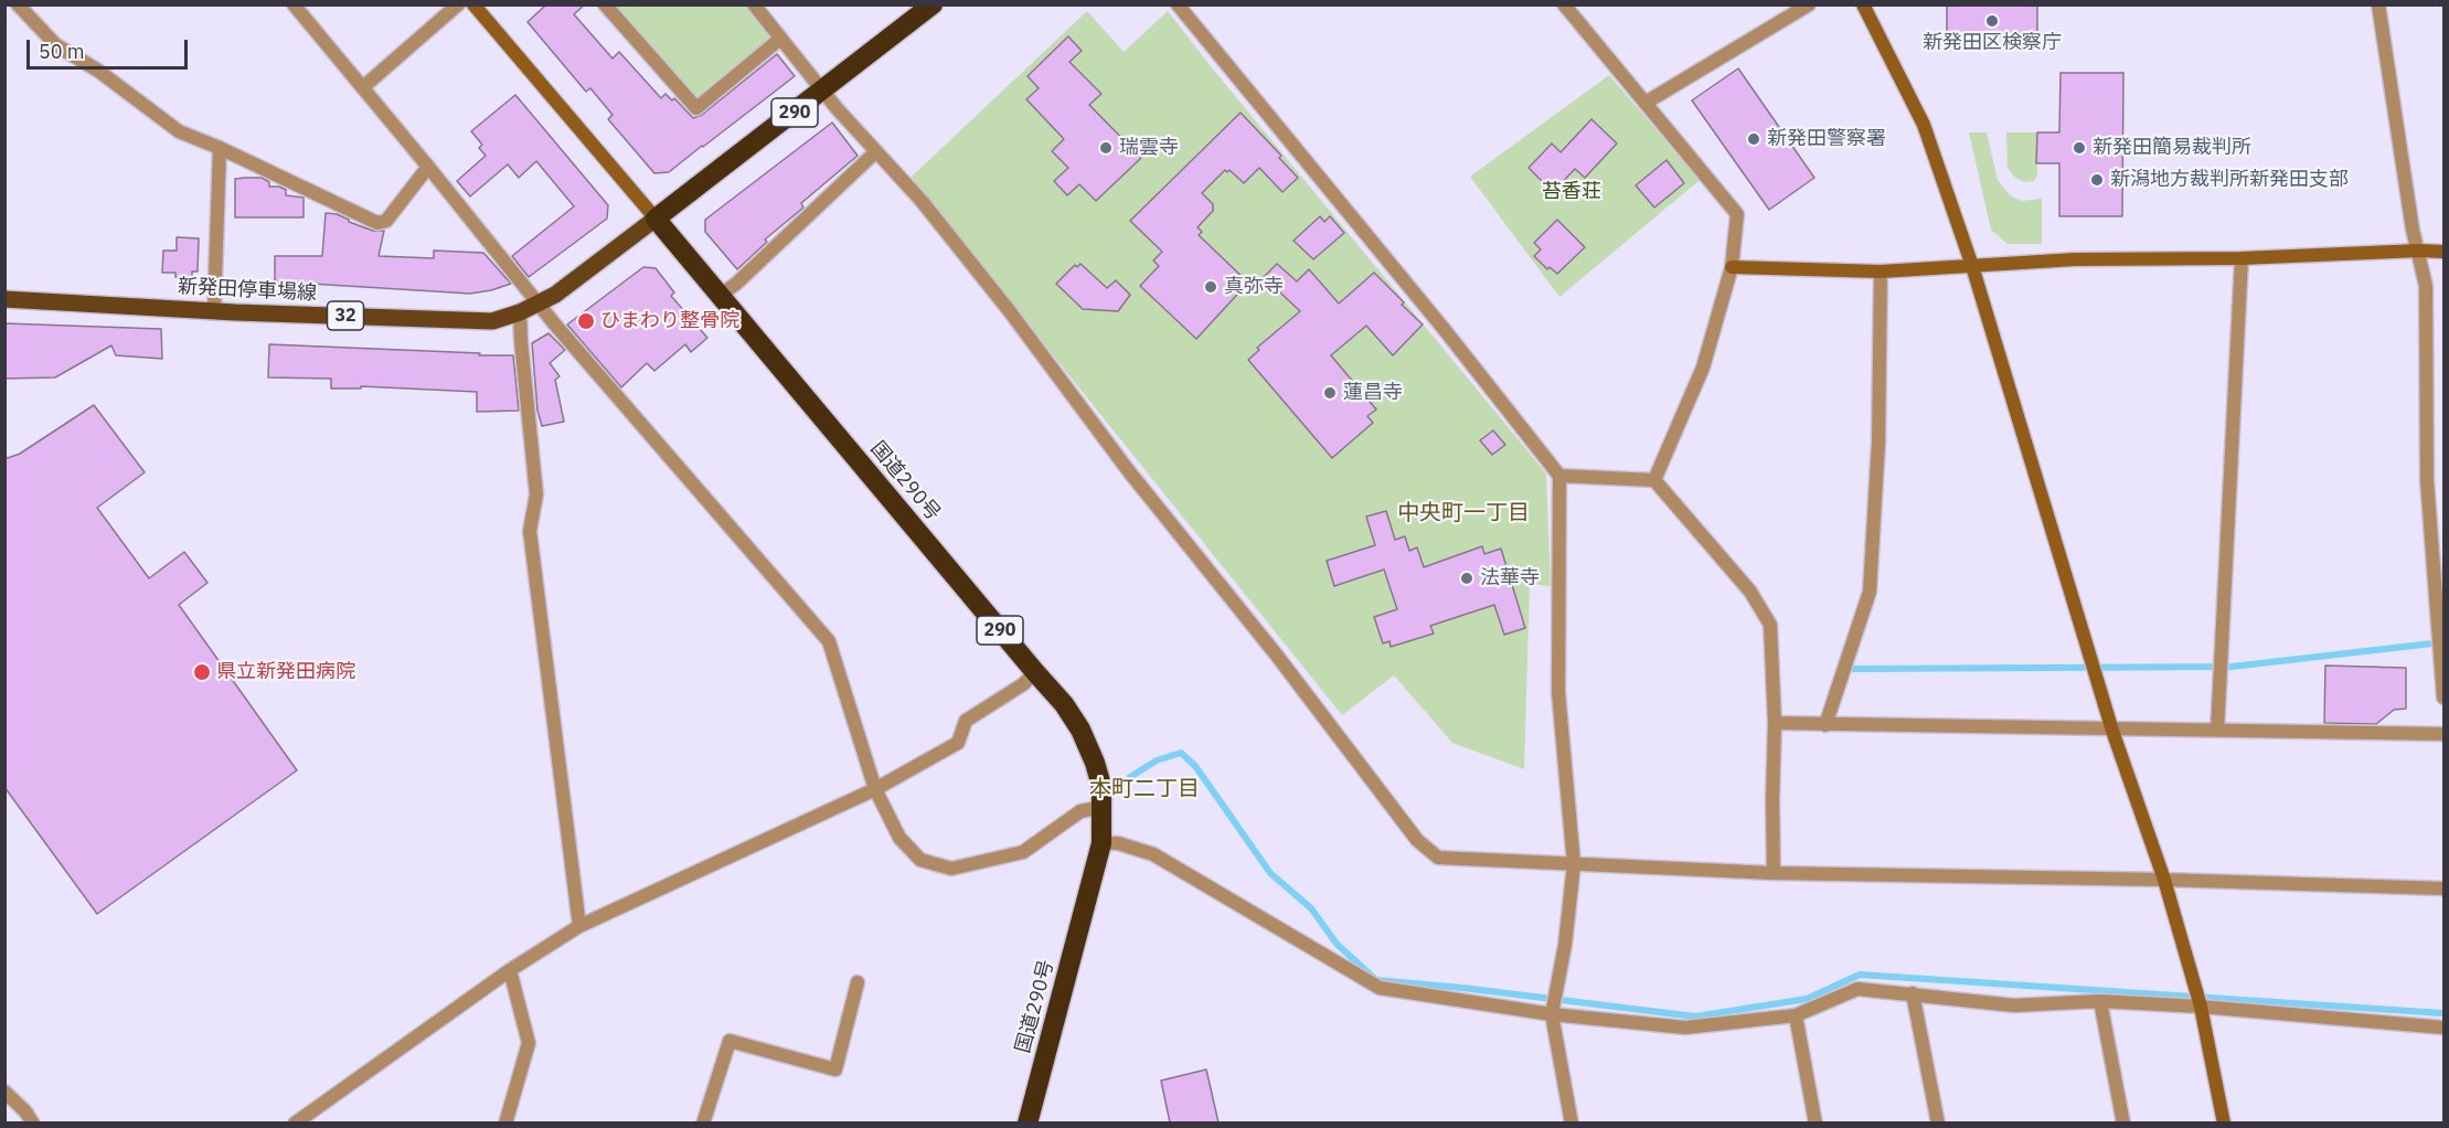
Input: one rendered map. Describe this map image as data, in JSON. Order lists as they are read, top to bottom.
{
  "streets": {
    "highway": ["290", "国道290号"],
    "main road": ["新発田停車場線", "32"]
  },
  "crossings": [
    ["290", "新発田停車場線"],
    ["290", "国道290号"],
    ["新発田停車場線", "国道290号"]
  ],
  "districts": ["中央町一丁目", "本町二丁目"],
  "parks": ["苔香荘"],
  "places": [
    "新発田区検察庁",
    "新発田警察署",
    "瑞雲寺",
    "新発田簡易裁判所",
    "新潟地方裁判所新発田支部",
    "真弥寺",
    "ひまわり整骨院",
    "蓮昌寺",
    "法華寺",
    "県立新発田病院"
  ],
  "scale_bar": "50 m"
}
